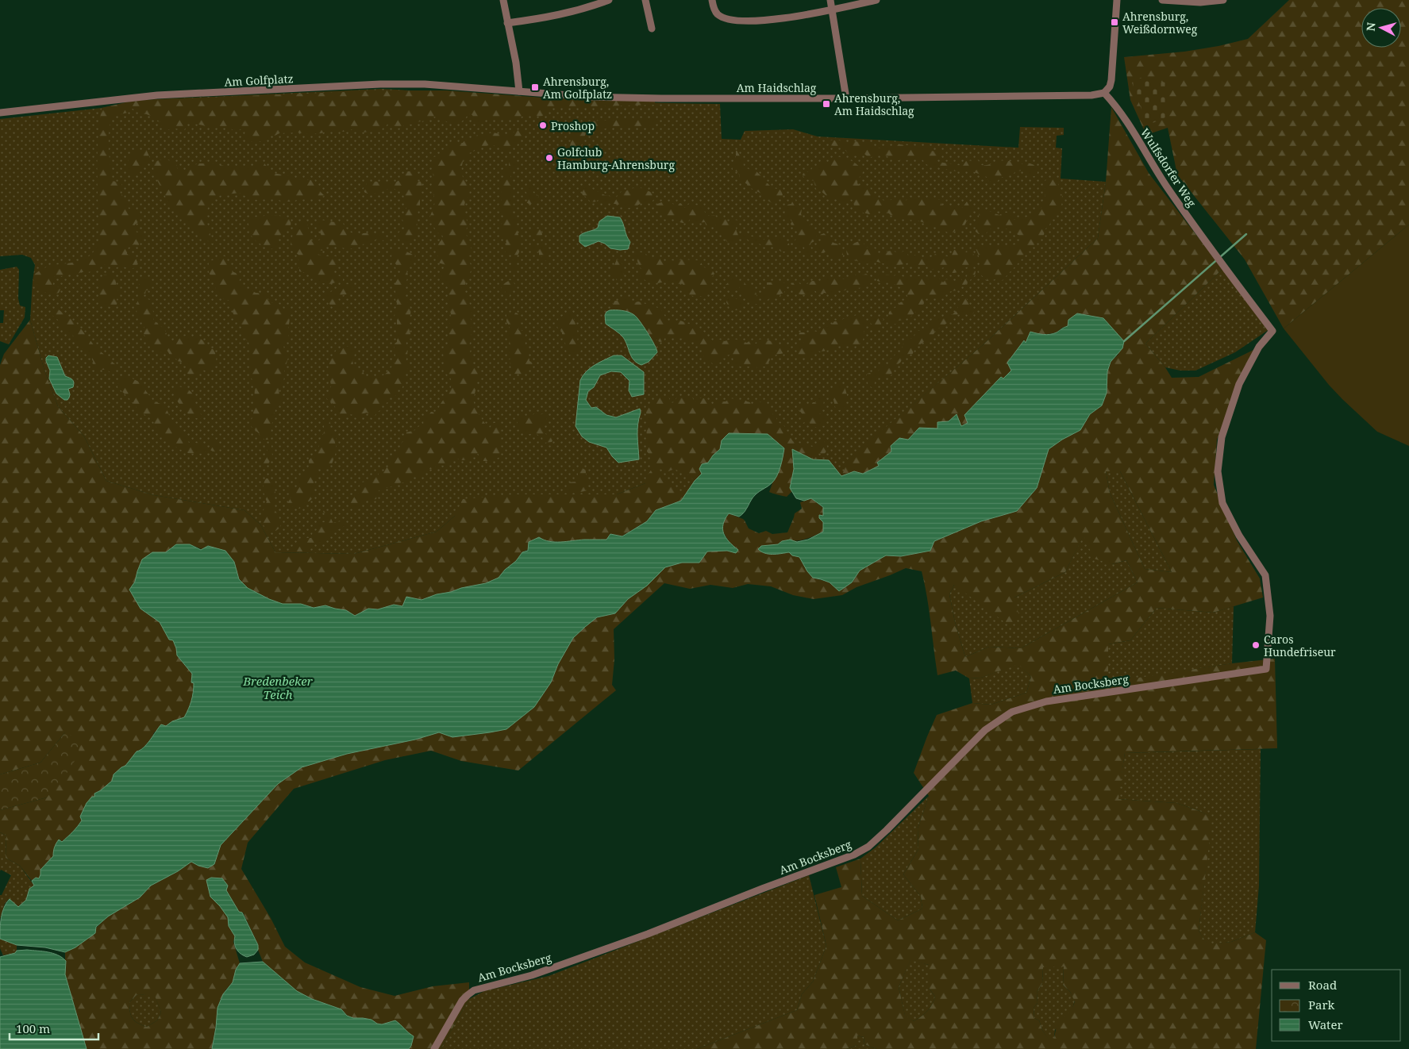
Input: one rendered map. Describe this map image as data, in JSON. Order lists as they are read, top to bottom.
{
  "streets": {
    "street": [
      "Am Golfplatz",
      "Am Haidschlag",
      "Wulfsdorfer Weg",
      "Am Bocksberg"
    ]
  },
  "crossings": [
    ["Am Golfplatz", "Am Haidschlag"],
    ["Am Haidschlag", "Wulfsdorfer Weg"],
    ["Wulfsdorfer Weg", "Am Bocksberg"]
  ],
  "water": ["Bredenbeker Teich"],
  "places": {
    "transit": ["Ahrensburg, Weißdornweg", "Ahrensburg, Am Golfplatz", "Ahrensburg, Am Haidschlag"],
    "other": ["Proshop", "Golfclub Hamburg-Ahrensburg", "Caros Hundefriseur"]
  },
  "legend": ["Road", "Park", "Water"],
  "scale_bar": "100 m",
  "north": "left"
}
